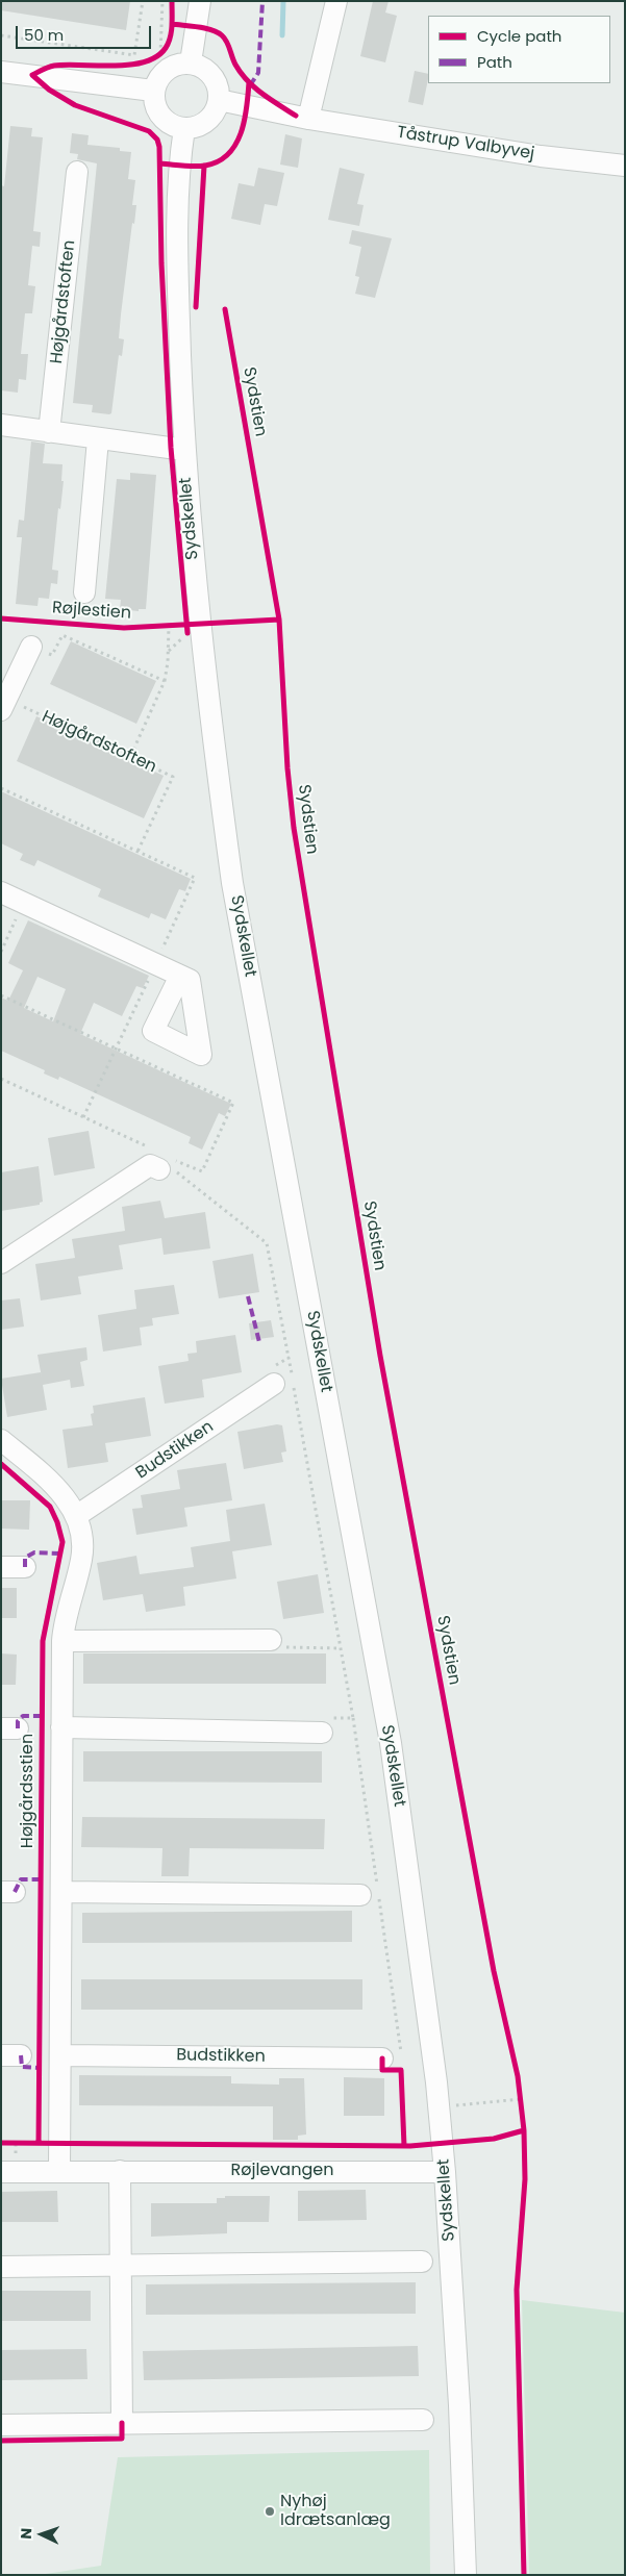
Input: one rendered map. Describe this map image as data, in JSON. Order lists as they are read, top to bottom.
{
  "streets": {
    "street": [
      "Tåstrup Valbyvej",
      "Højgårdstoften",
      "Sydskellet",
      "Budstikken",
      "Røjlevangen"
    ],
    "cycle path": ["Sydstien", "Røjlestien", "Højgårdsstien"]
  },
  "crossings": [
    ["Tåstrup Valbyvej", "Sydskellet"],
    ["Sydskellet", "Røjlevangen"]
  ],
  "places": ["Nyhøj Idrætsanlæg"],
  "legend": ["Cycle path", "Path"],
  "scale_bar": "50 m",
  "north": "left"
}
